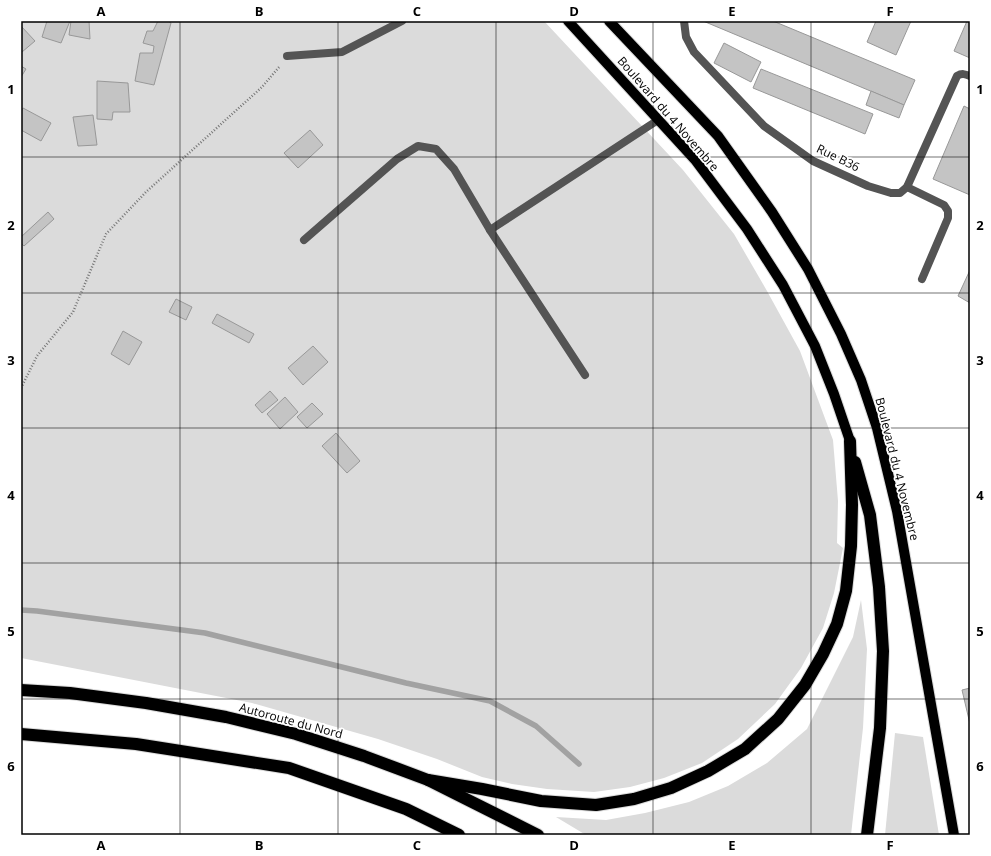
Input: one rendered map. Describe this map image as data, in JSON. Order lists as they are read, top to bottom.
{
  "streets": {
    "highway": ["Autoroute du Nord"],
    "main road": ["Boulevard du 4 Novembre"],
    "street": ["Rue B36"]
  },
  "grid": {
    "columns": [
      "A",
      "B",
      "C",
      "D",
      "E",
      "F"
    ],
    "rows": [
      "1",
      "2",
      "3",
      "4",
      "5",
      "6"
    ]
  }
}
